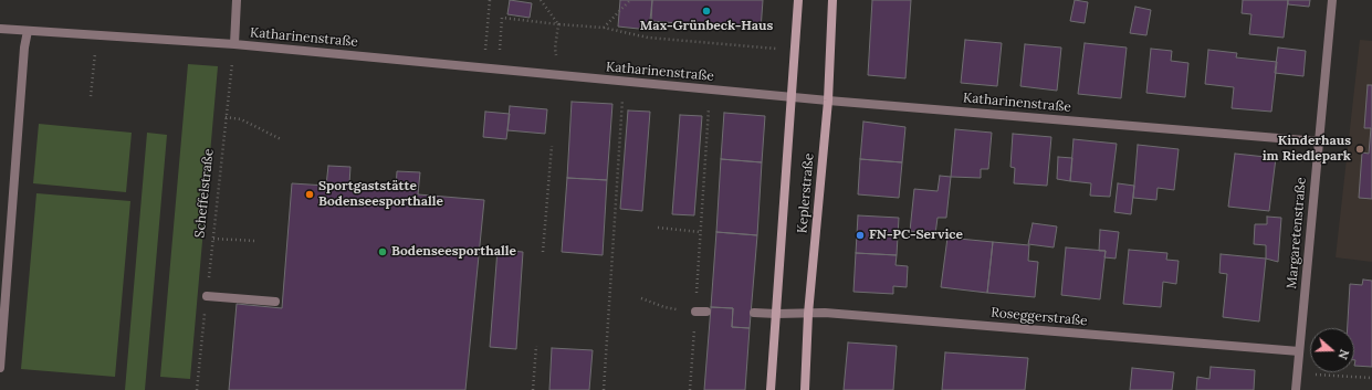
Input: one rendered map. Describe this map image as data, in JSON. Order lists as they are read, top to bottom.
{
  "streets": {
    "street": [
      "Katharinenstraße",
      "Keplerstraße",
      "Margaretenstraße",
      "Roseggerstraße"
    ],
    "path": ["Scheffelstraße"]
  },
  "crossings": [
    ["Katharinenstraße", "Scheffelstraße"],
    ["Katharinenstraße", "Keplerstraße"],
    ["Katharinenstraße", "Margaretenstraße"],
    ["Keplerstraße", "Roseggerstraße"],
    ["Margaretenstraße", "Roseggerstraße"]
  ],
  "places": [
    "Max-Grünbeck-Haus",
    "Kinderhaus im Riedlepark",
    "Sportgaststätte Bodenseesporthalle",
    "FN-PC-Service",
    "Bodenseesporthalle"
  ],
  "north": "right"
}
